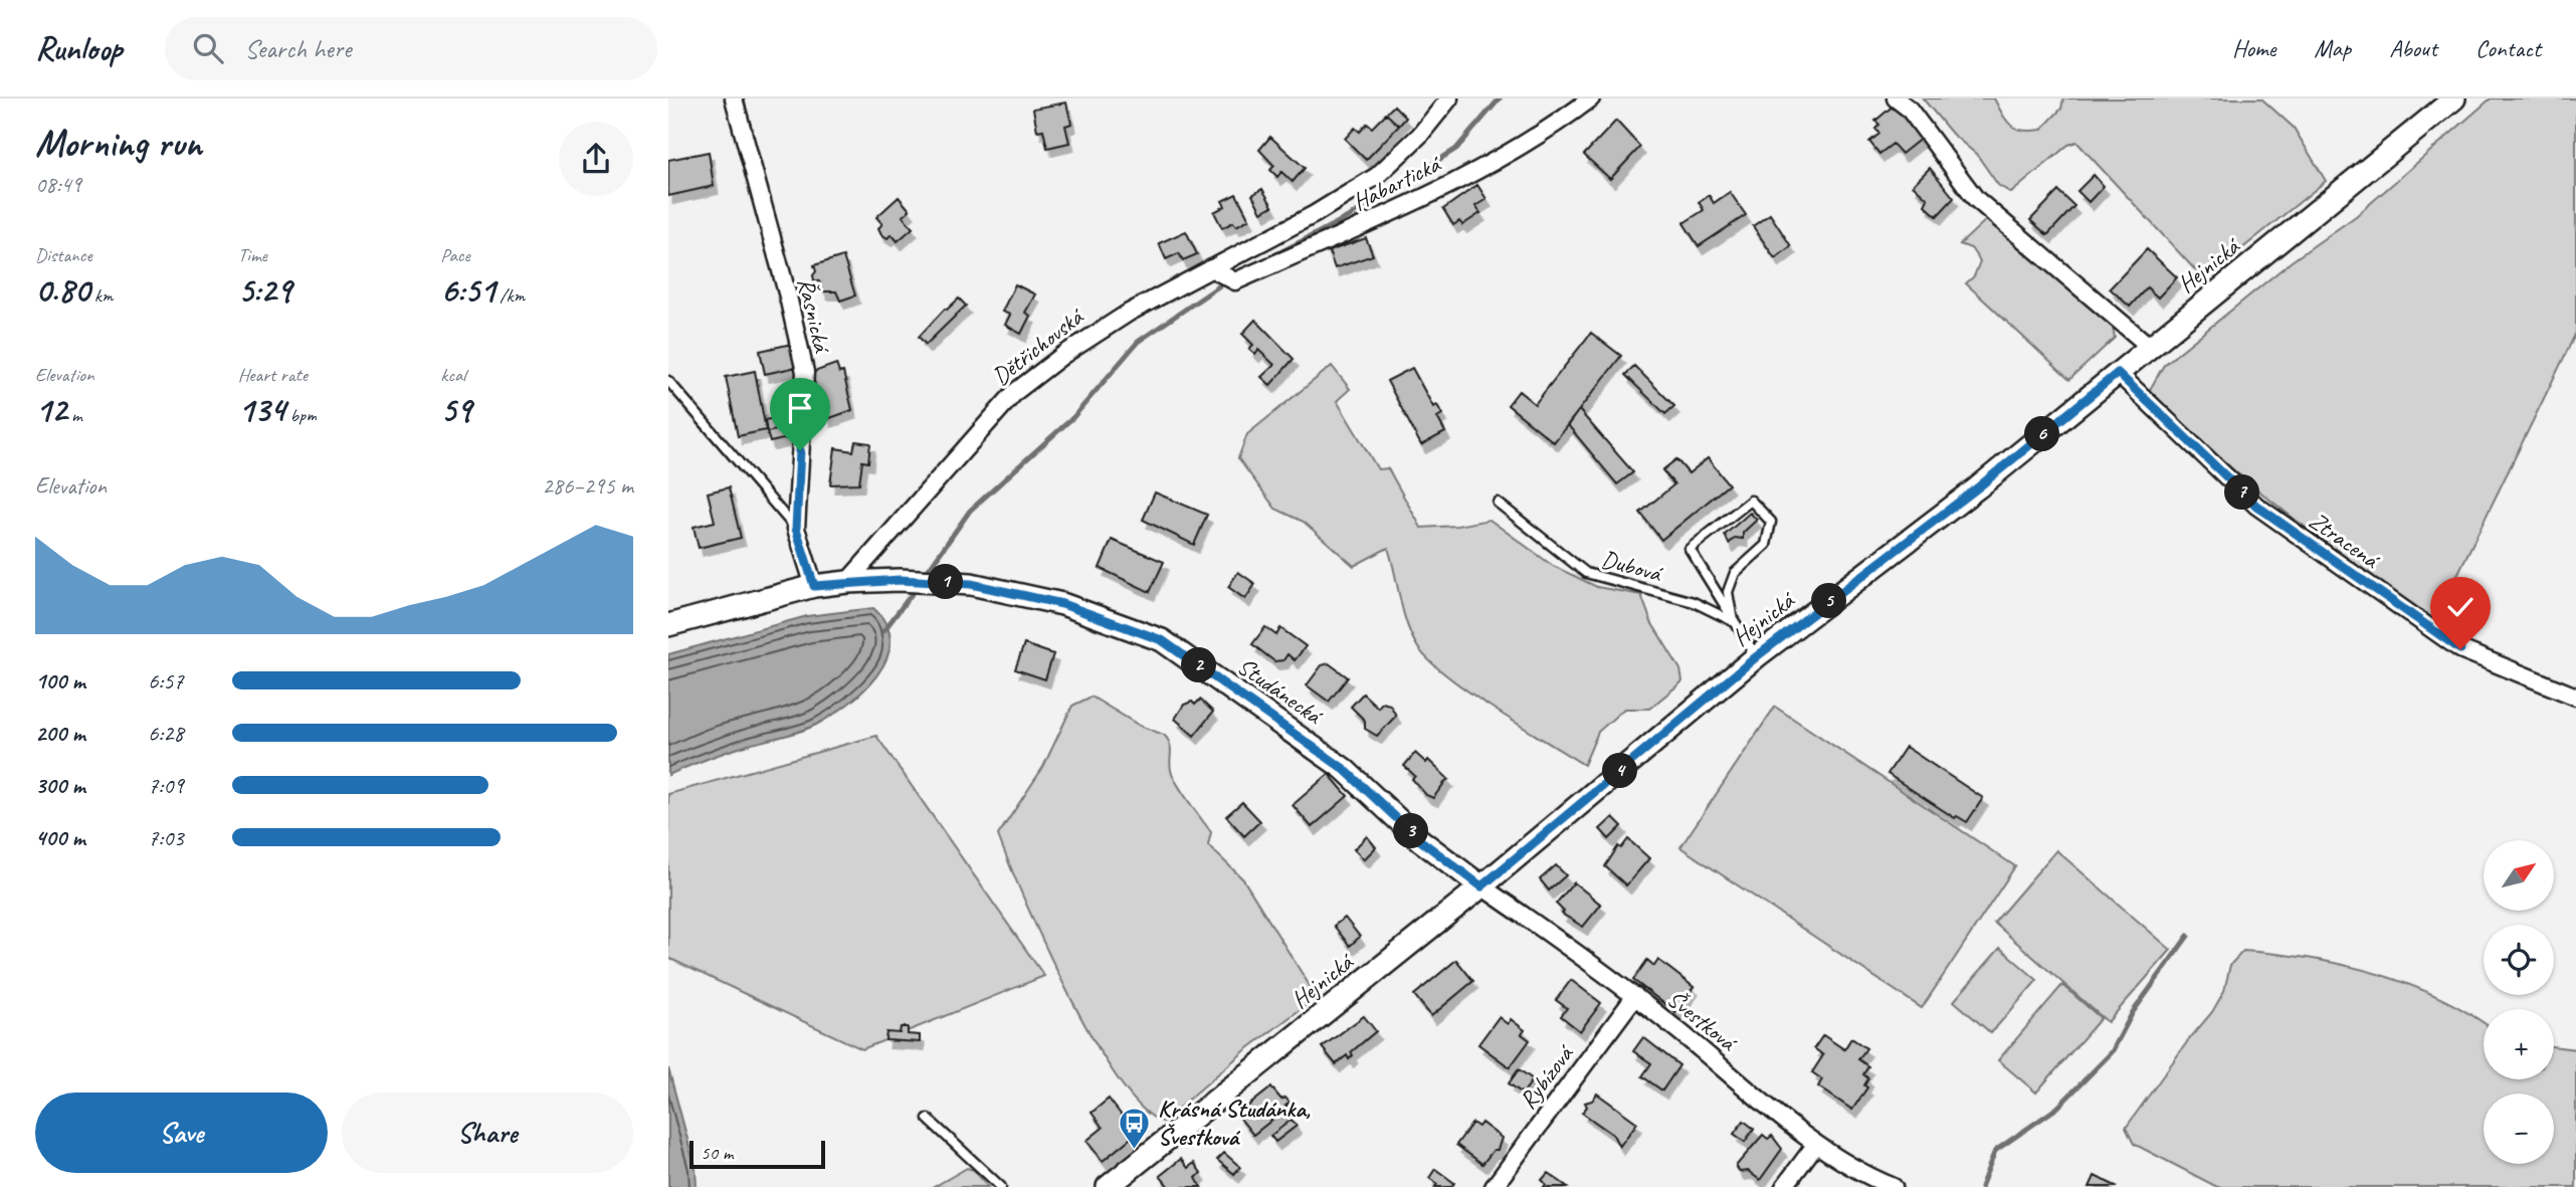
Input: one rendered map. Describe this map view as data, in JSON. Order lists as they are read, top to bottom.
{
  "streets": {
    "main road": ["Hejnická", "Studánecká"],
    "street": [
      "Habartická",
      "Řasnická",
      "Dětřichovská",
      "Ztracená",
      "Švestková",
      "Rybízová"
    ],
    "lane": ["Dubová"]
  },
  "crossings": [
    ["Habartická", "Dětřichovská"],
    ["Hejnická", "Ztracená"],
    ["Hejnická", "Studánecká"],
    ["Hejnická", "Švestková"],
    ["Dětřichovská", "Studánecká"],
    ["Studánecká", "Švestková"],
    ["Švestková", "Rybízová"]
  ],
  "places": {
    "bus stop": ["Krásná Studánka, Švestková"]
  },
  "scale_bar": "50 m",
  "north": "top right",
  "page": {
    "header": "Runloop",
    "search": "Search here",
    "nav": [
      "Home",
      "Map",
      "About",
      "Contact"
    ],
    "heading": ["Morning run", "08:49"],
    "stats": [
      ["Distance", "0.80 km"],
      ["Time", "5:29"],
      ["Pace", "6:51 /km"],
      ["Elevation", "12 m"],
      ["Heart rate", "134 bpm"],
      ["kcal", "59"]
    ],
    "pins": [
      "6",
      "7",
      "1",
      "5",
      "2",
      "4",
      "3"
    ],
    "chart": ["Elevation", "286–295 m"],
    "list": [
      {
        "name": "100 m",
        "note": "6:57"
      },
      {
        "name": "200 m",
        "note": "6:28"
      },
      {
        "name": "300 m",
        "note": "7:09"
      },
      {
        "name": "400 m",
        "note": "7:03"
      }
    ],
    "map_buttons": ["+", "−"],
    "buttons": ["Save", "Share"],
    "scale": "50 m"
  }
}
